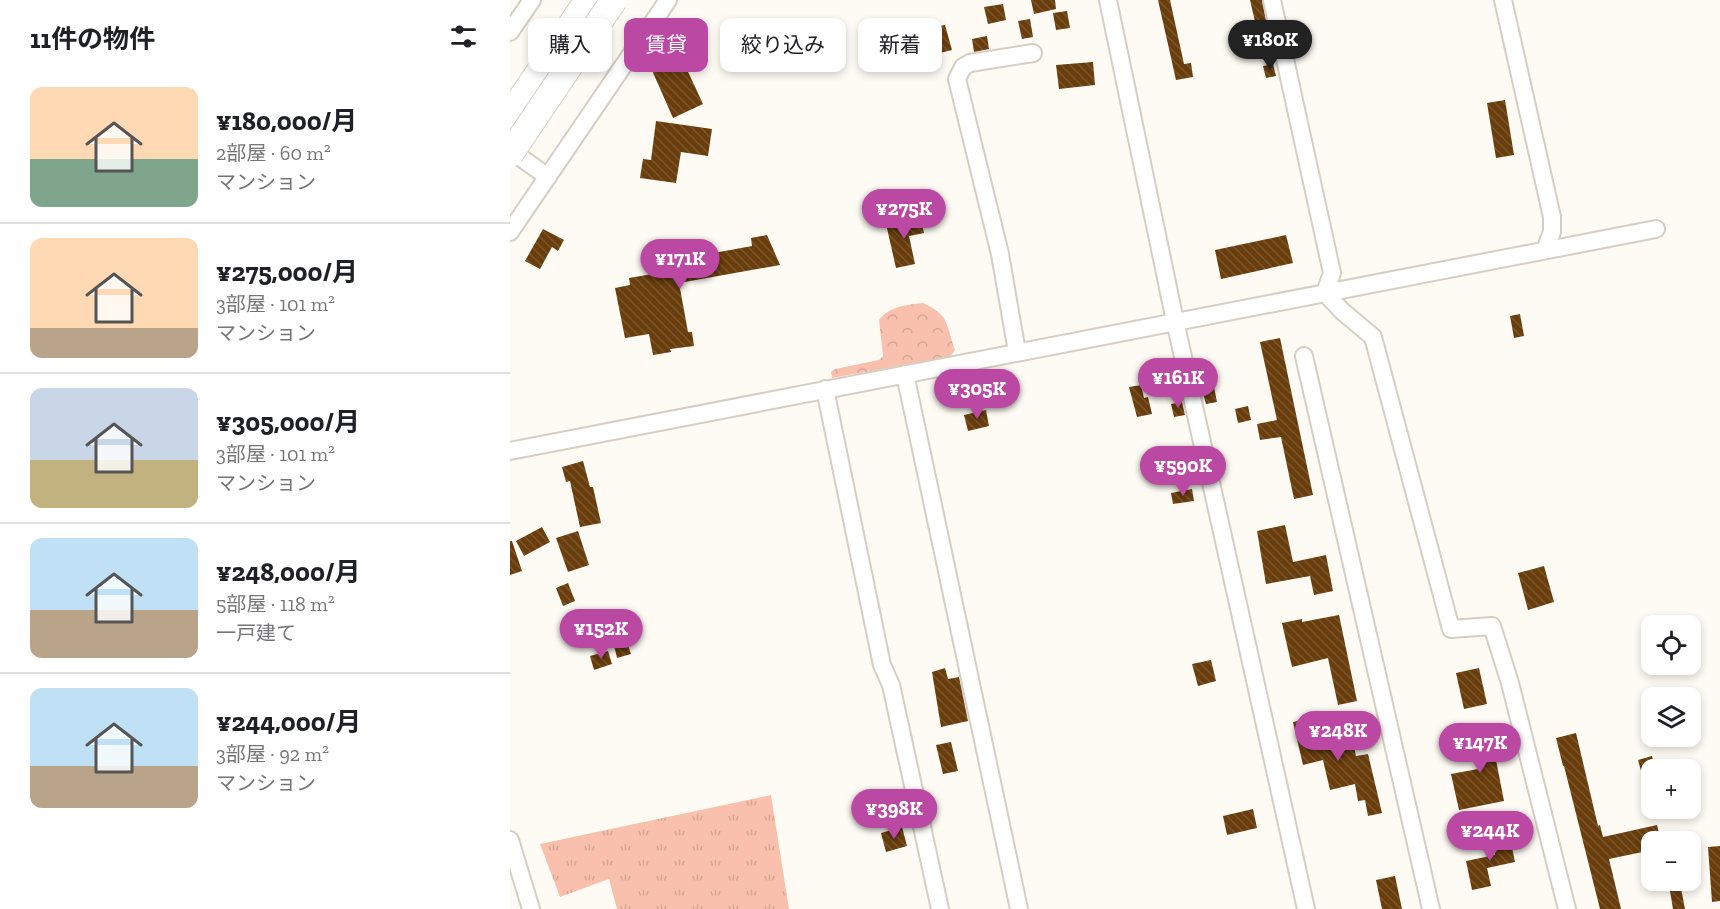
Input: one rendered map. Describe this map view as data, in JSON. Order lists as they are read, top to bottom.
{
  "page": {
    "heading": "11件の物件",
    "chip": [
      "購入",
      "賃貸",
      "絞り込み",
      "新着"
    ],
    "price": [
      "¥180K",
      "¥275K",
      "¥171K",
      "¥161K",
      "¥305K",
      "¥590K",
      "¥152K",
      "¥248K",
      "¥147K",
      "¥398K",
      "¥244K"
    ],
    "list": [
      {
        "name": "¥180,000/月",
        "note": "2部屋 · 60 m² · マンション"
      },
      {
        "name": "¥275,000/月",
        "note": "3部屋 · 101 m² · マンション"
      },
      {
        "name": "¥305,000/月",
        "note": "3部屋 · 101 m² · マンション"
      },
      {
        "name": "¥248,000/月",
        "note": "5部屋 · 118 m² · 一戸建て"
      },
      {
        "name": "¥244,000/月",
        "note": "3部屋 · 92 m² · マンション"
      }
    ],
    "map_buttons": ["+", "−"]
  }
}
